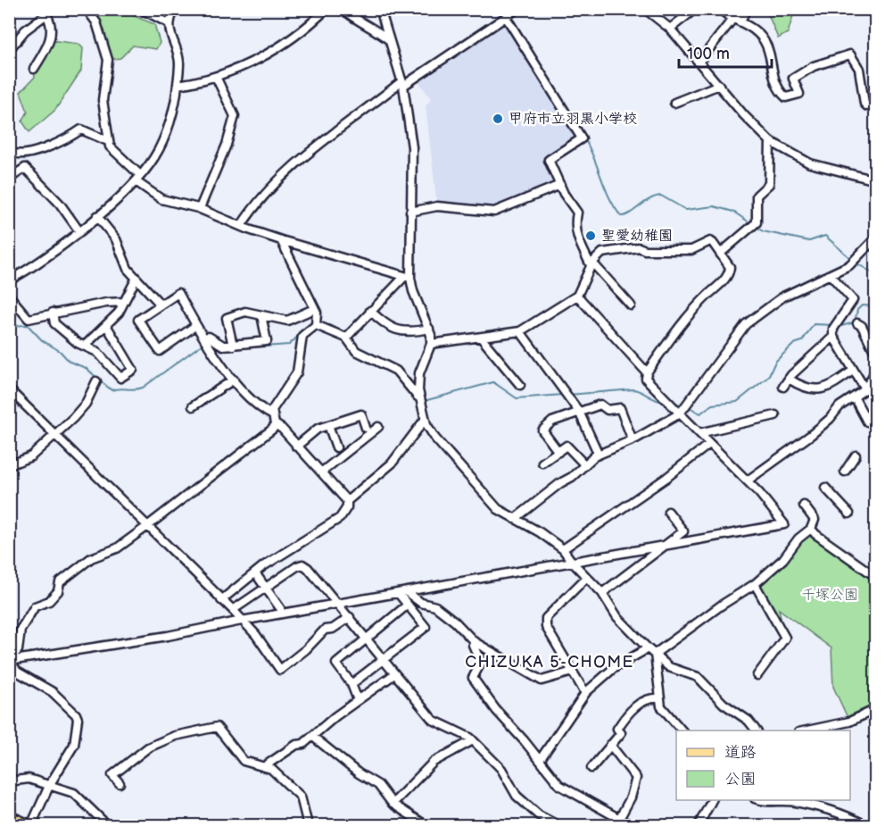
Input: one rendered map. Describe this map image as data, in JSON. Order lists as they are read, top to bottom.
{
  "districts": ["CHIZUKA 5-CHOME"],
  "parks": ["千塚公園"],
  "places": ["甲府市立羽黒小学校", "聖愛幼稚園"],
  "legend": ["道路", "公園"],
  "scale_bar": "100 m"
}
